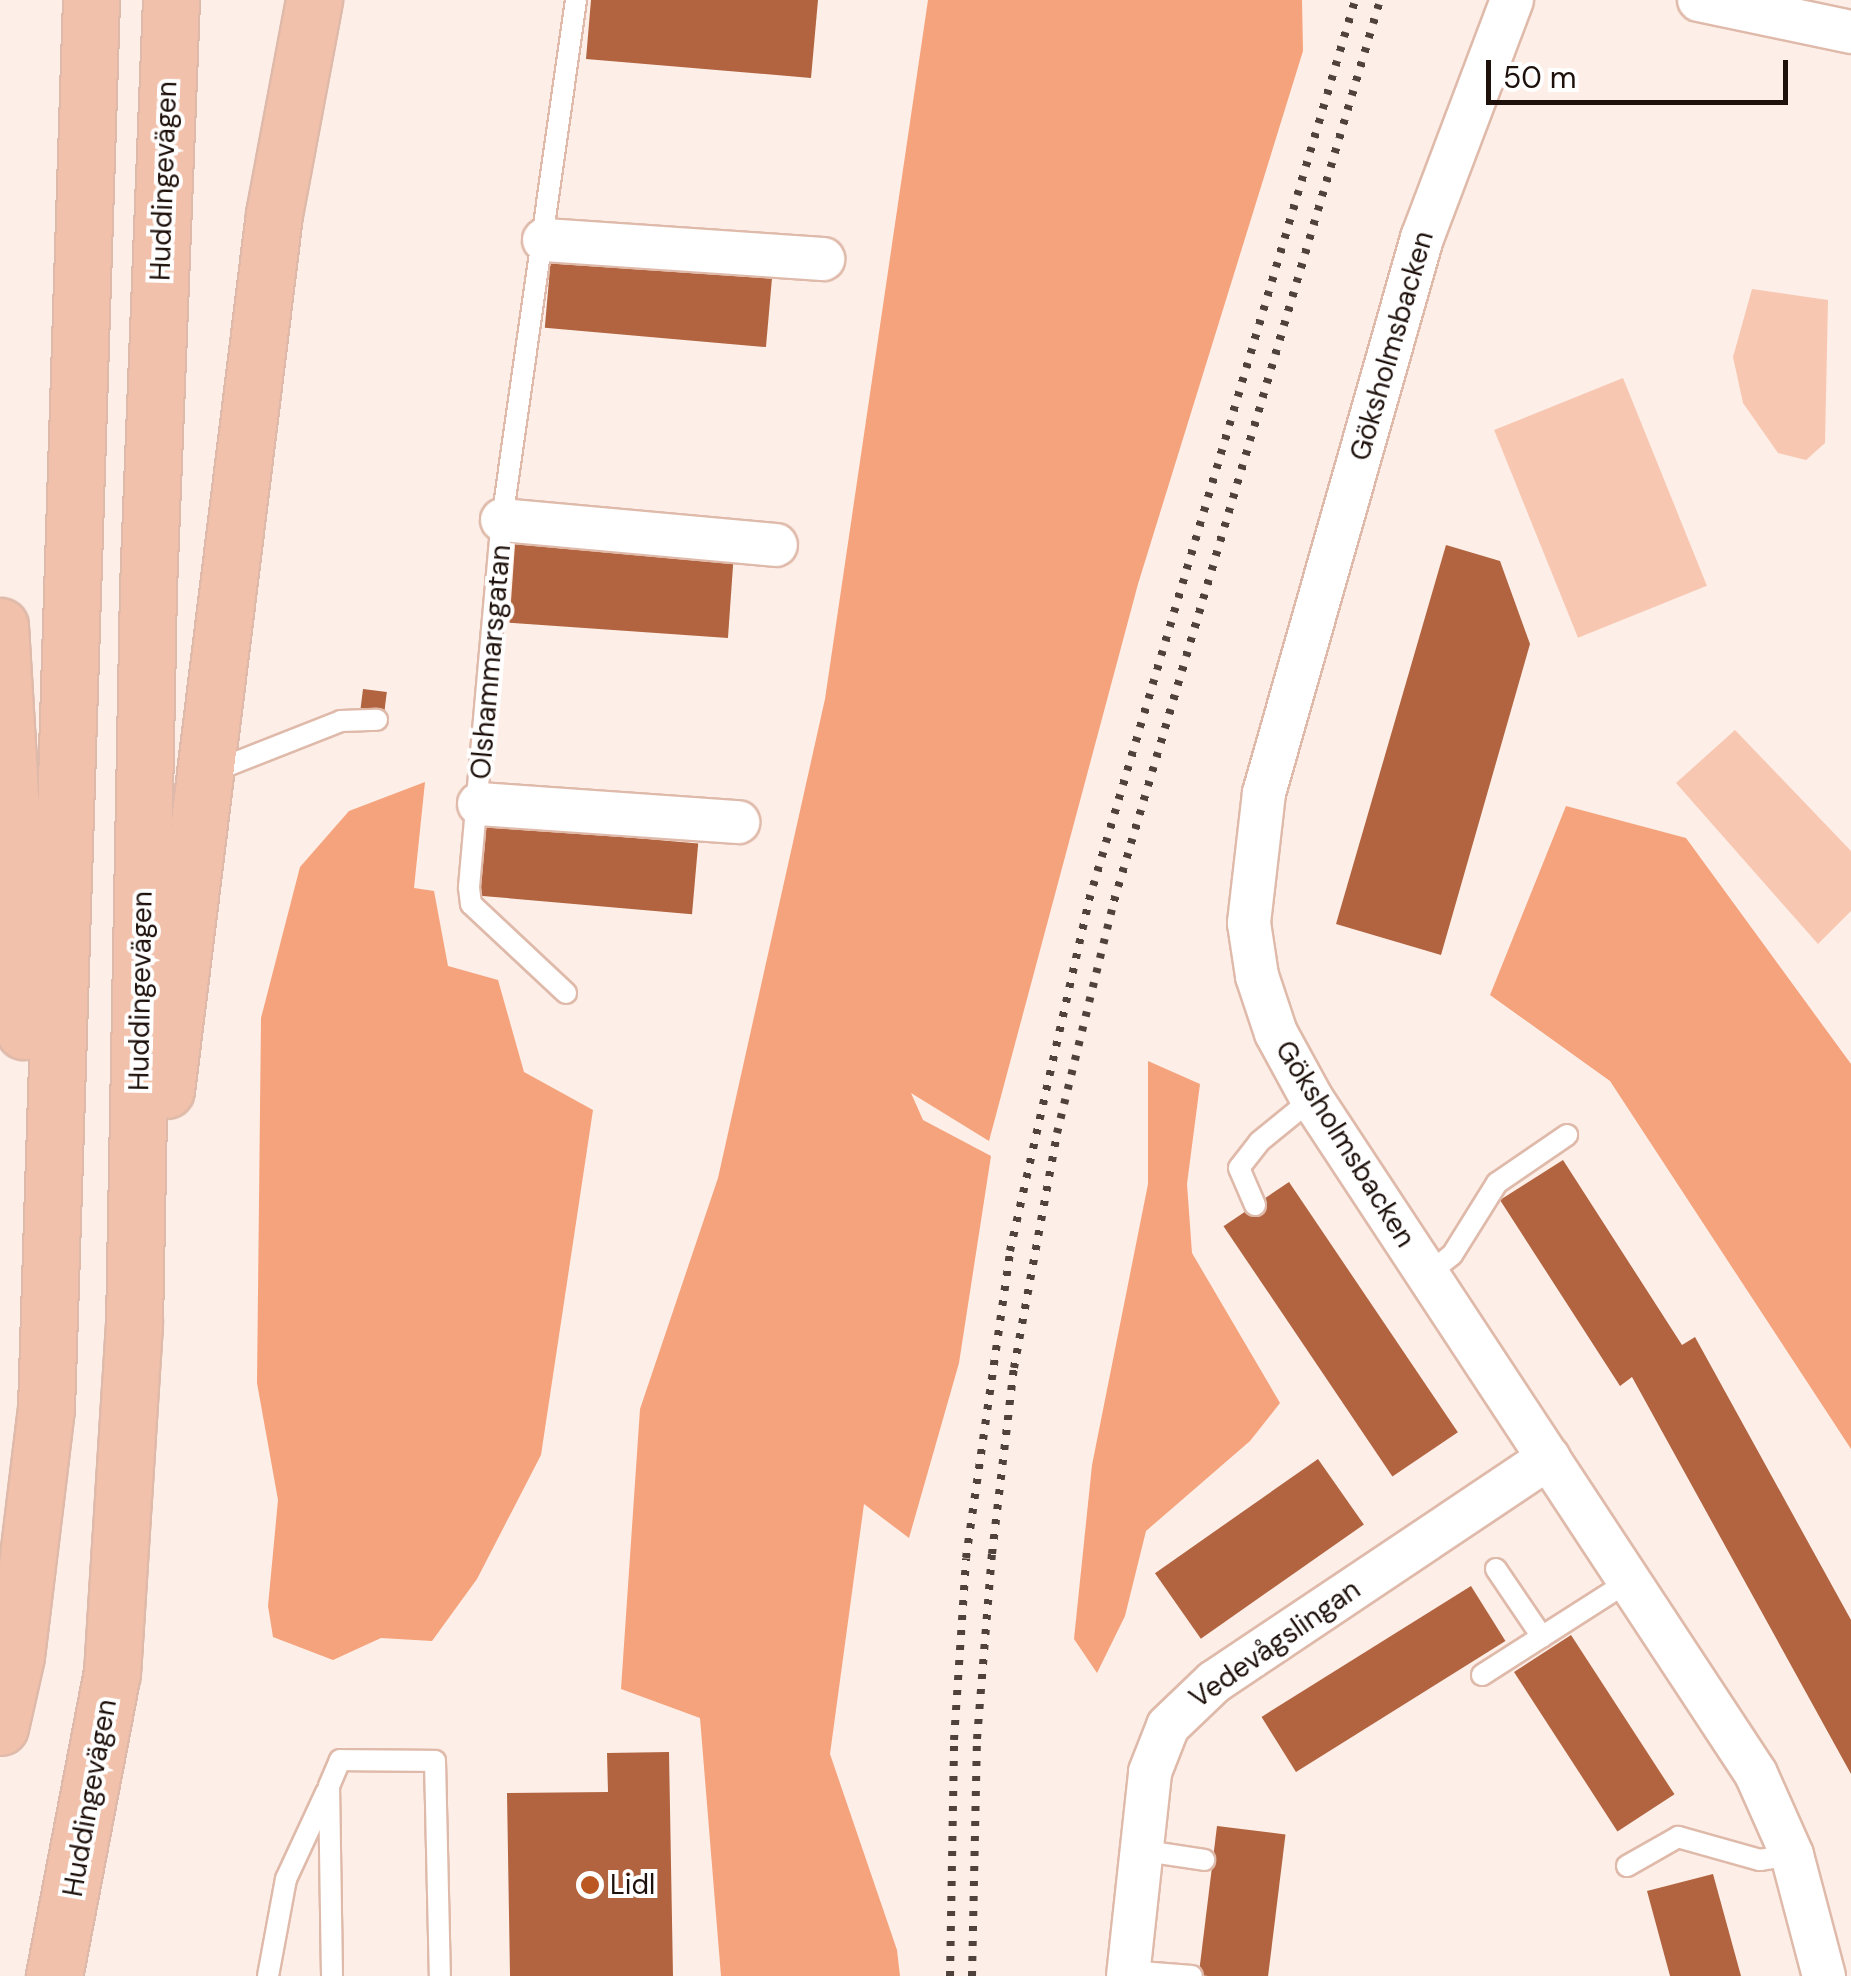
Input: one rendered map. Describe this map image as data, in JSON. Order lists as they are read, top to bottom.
{
  "streets": {
    "main road": ["Huddingevägen"],
    "street": ["Göksholmsbacken", "Olshammarsgatan", "Vedevågslingan"]
  },
  "crossings": [
    ["Göksholmsbacken", "Vedevågslingan"]
  ],
  "places": ["Lidl"],
  "scale_bar": "50 m"
}
